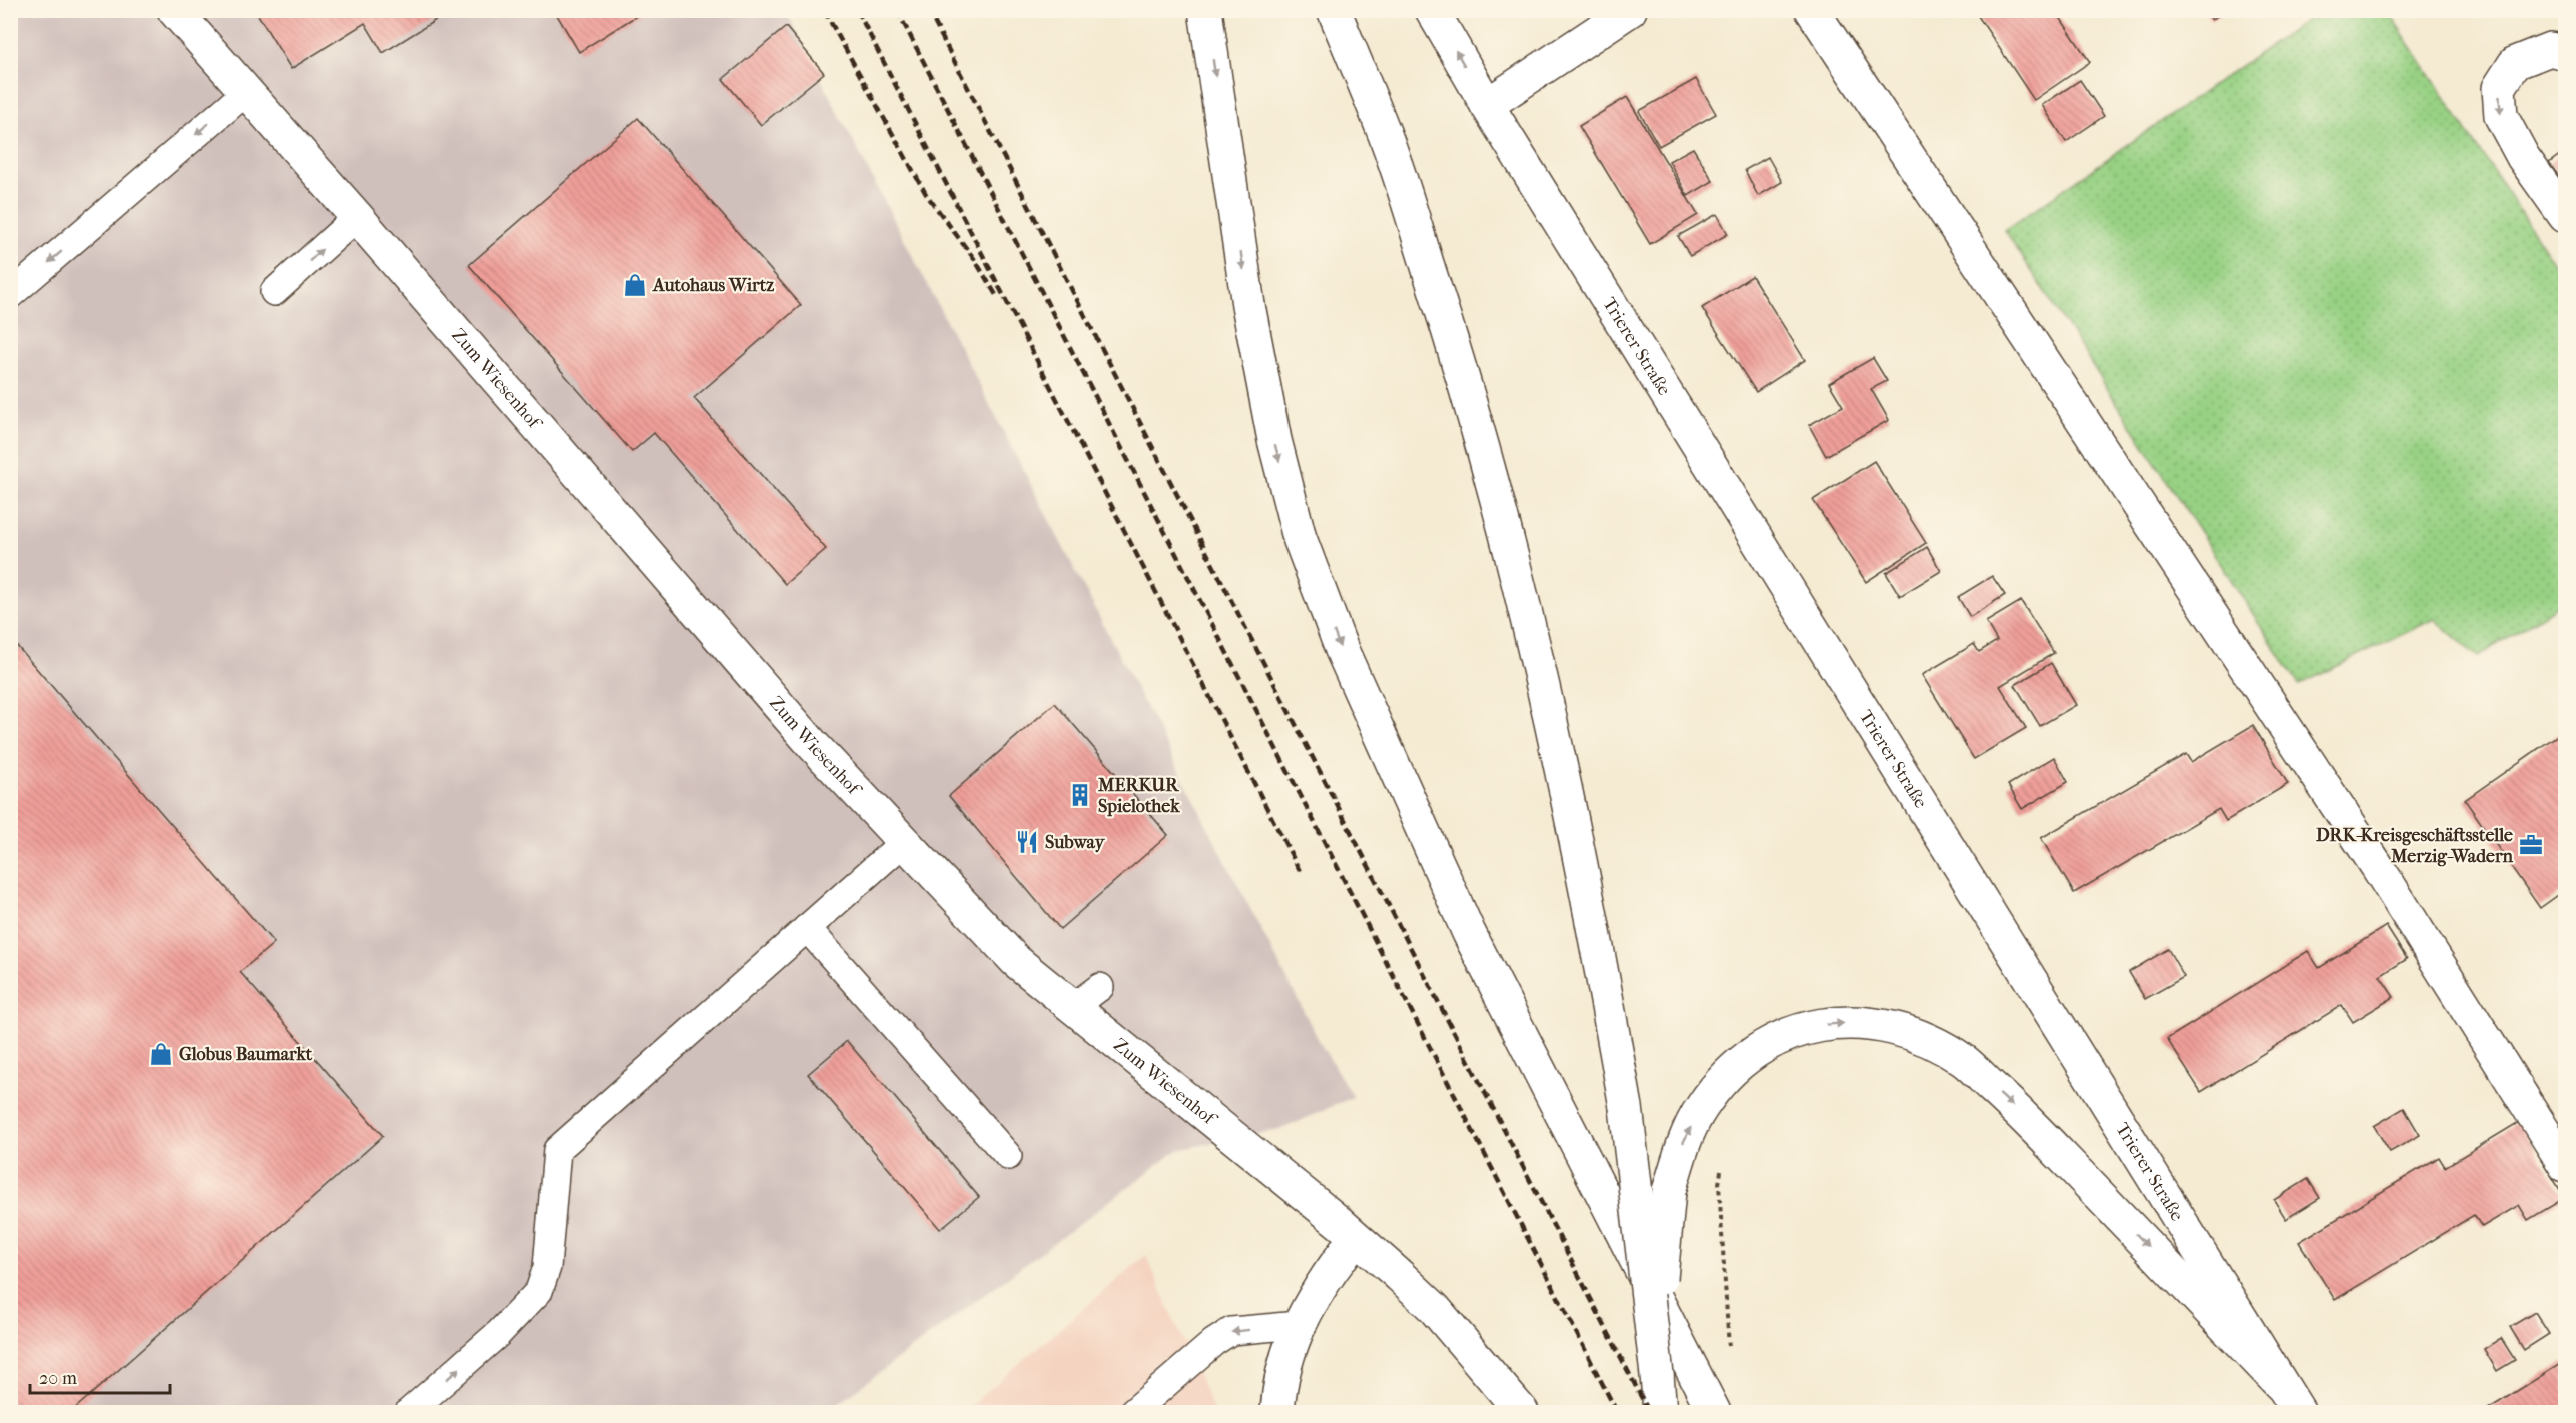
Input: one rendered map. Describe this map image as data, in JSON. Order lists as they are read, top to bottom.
{
  "streets": {
    "street": ["Trierer Straße", "Zum Wiesenhof"]
  },
  "places": {
    "shop": ["Autohaus Wirtz", "Globus Baumarkt"],
    "building": ["MERKUR Spielothek"],
    "restaurant": ["Subway"],
    "office": ["DRK-Kreisgeschäftsstelle Merzig-Wadern"]
  },
  "scale_bar": "20 m"
}
